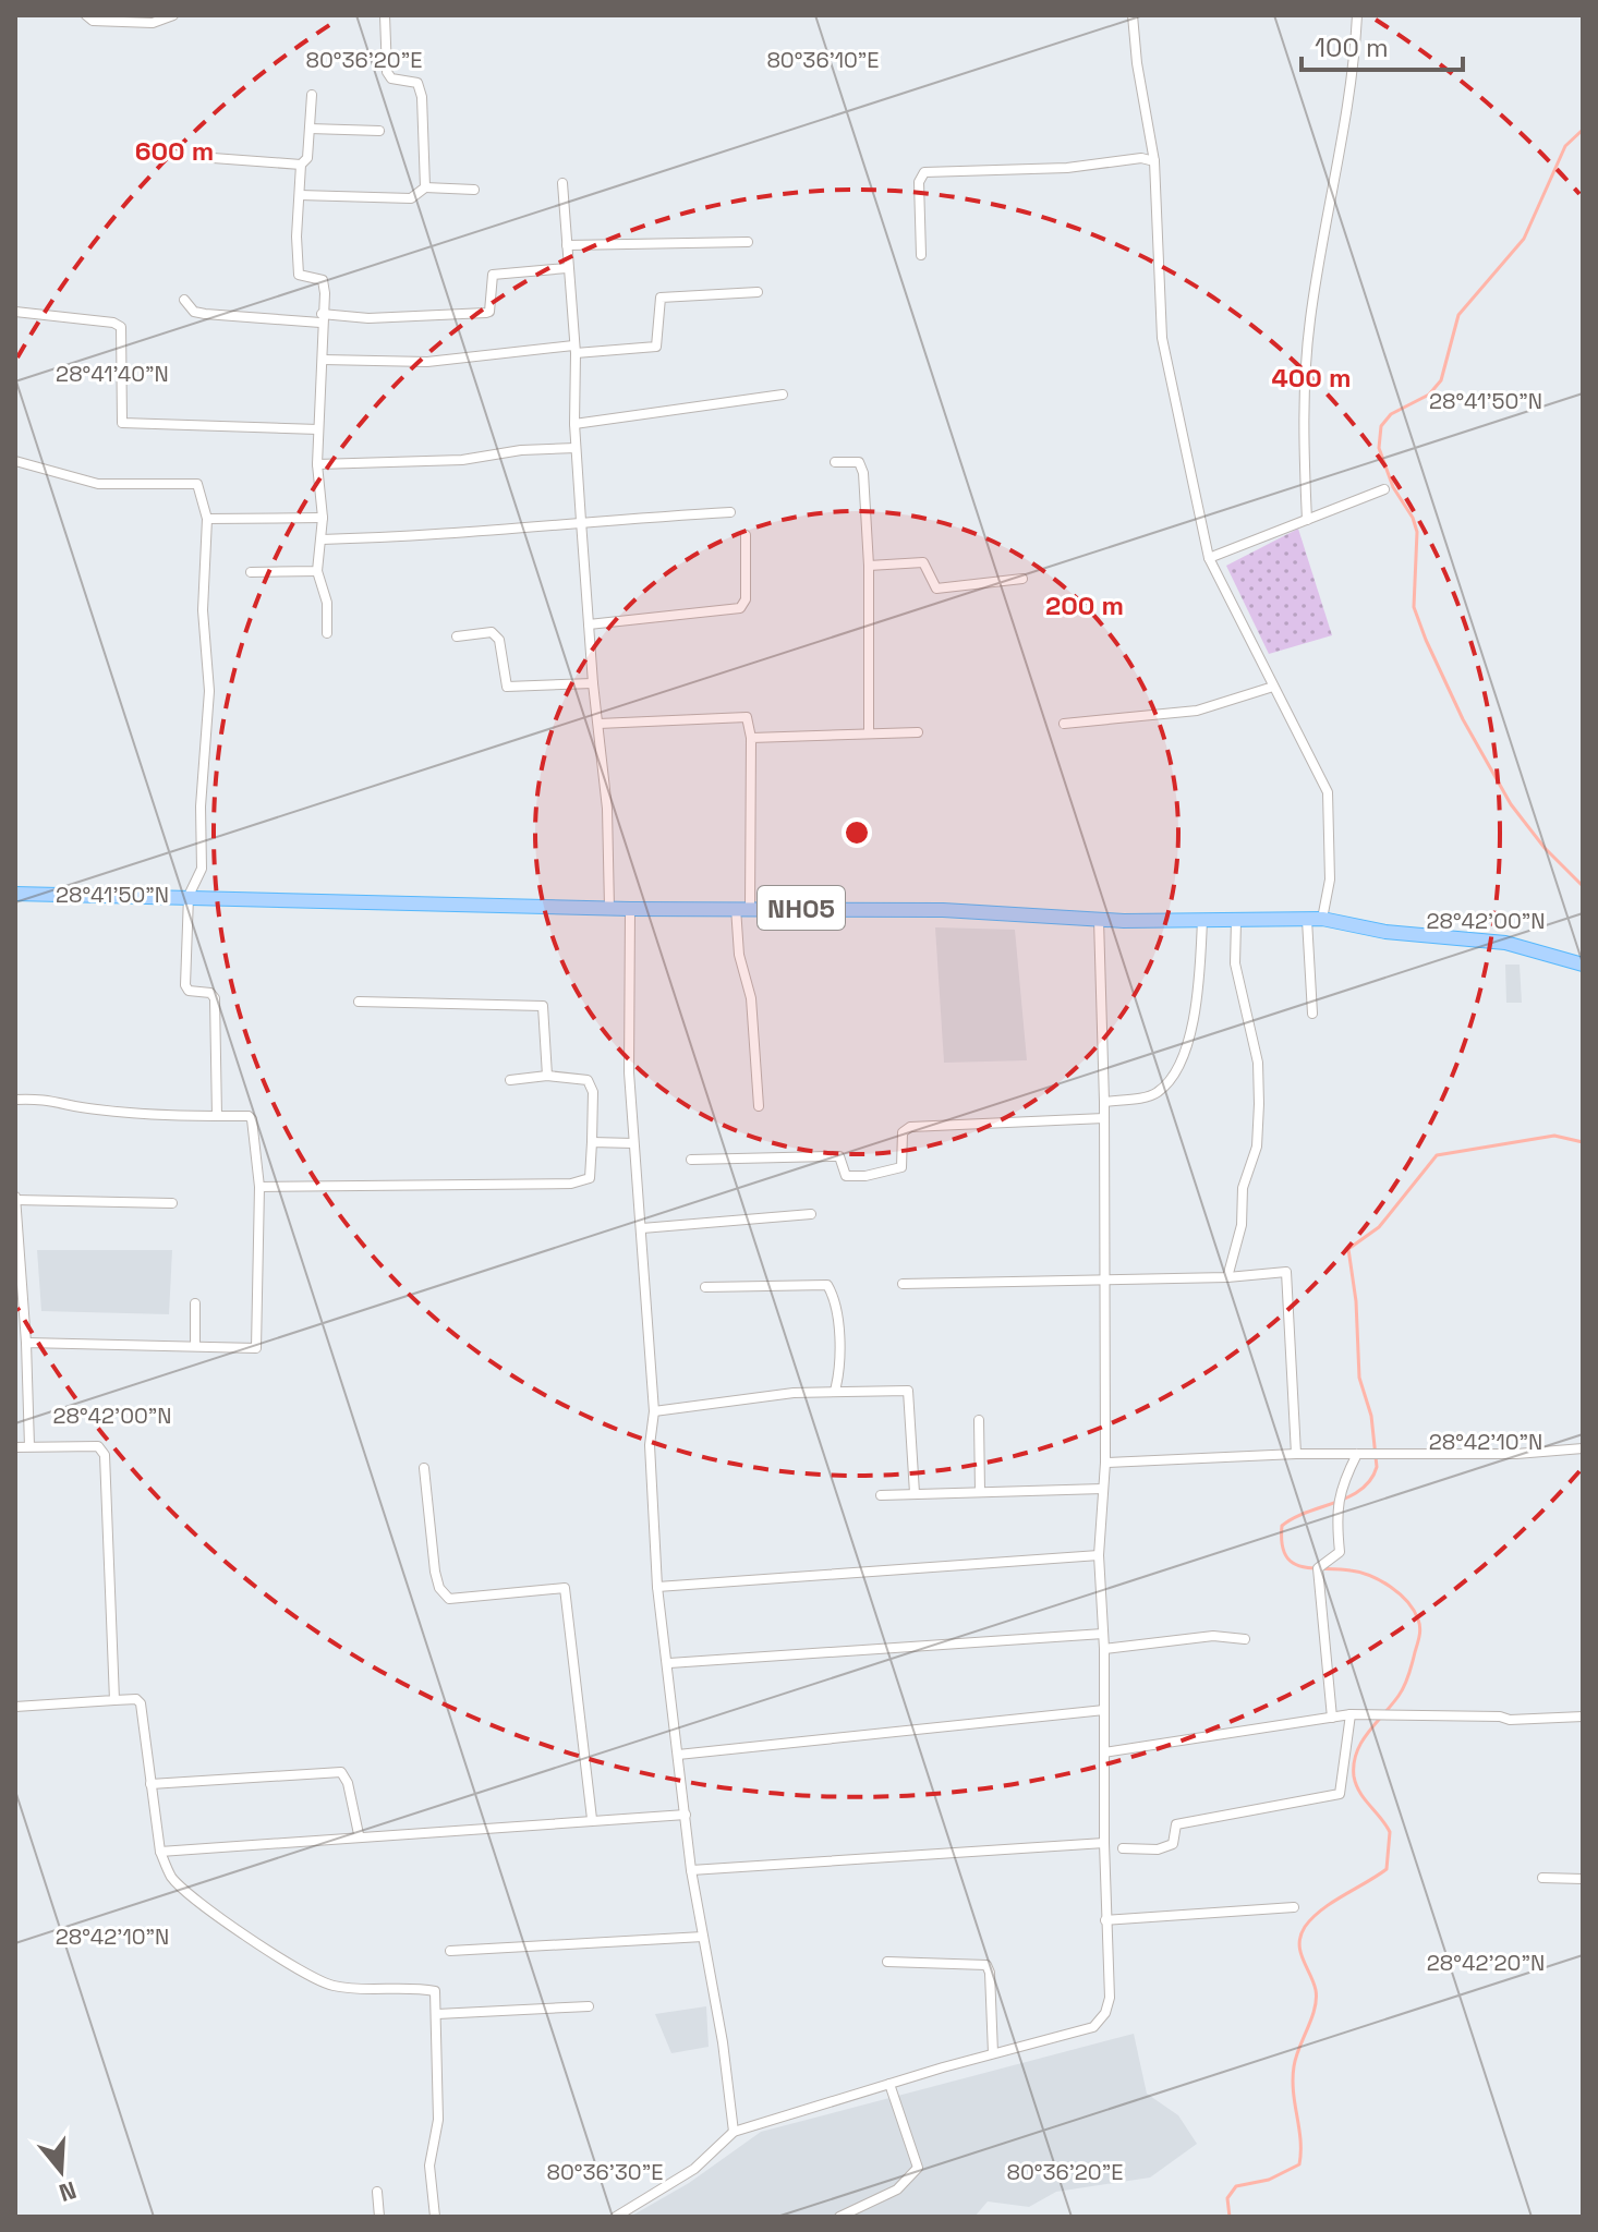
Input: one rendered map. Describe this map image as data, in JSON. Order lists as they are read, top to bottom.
{
  "streets": {
    "main road": ["NH05"]
  },
  "scale_bar": "100 m",
  "north": "bottom",
  "coordinates": [
    "80°36'20\"E",
    "80°36'10\"E",
    "28°41'40\"N",
    "28°41'50\"N",
    "28°42'00\"N",
    "28°42'10\"N",
    "28°42'20\"N",
    "80°36'30\"E"
  ],
  "rings": ["600 m", "400 m", "200 m"]
}
